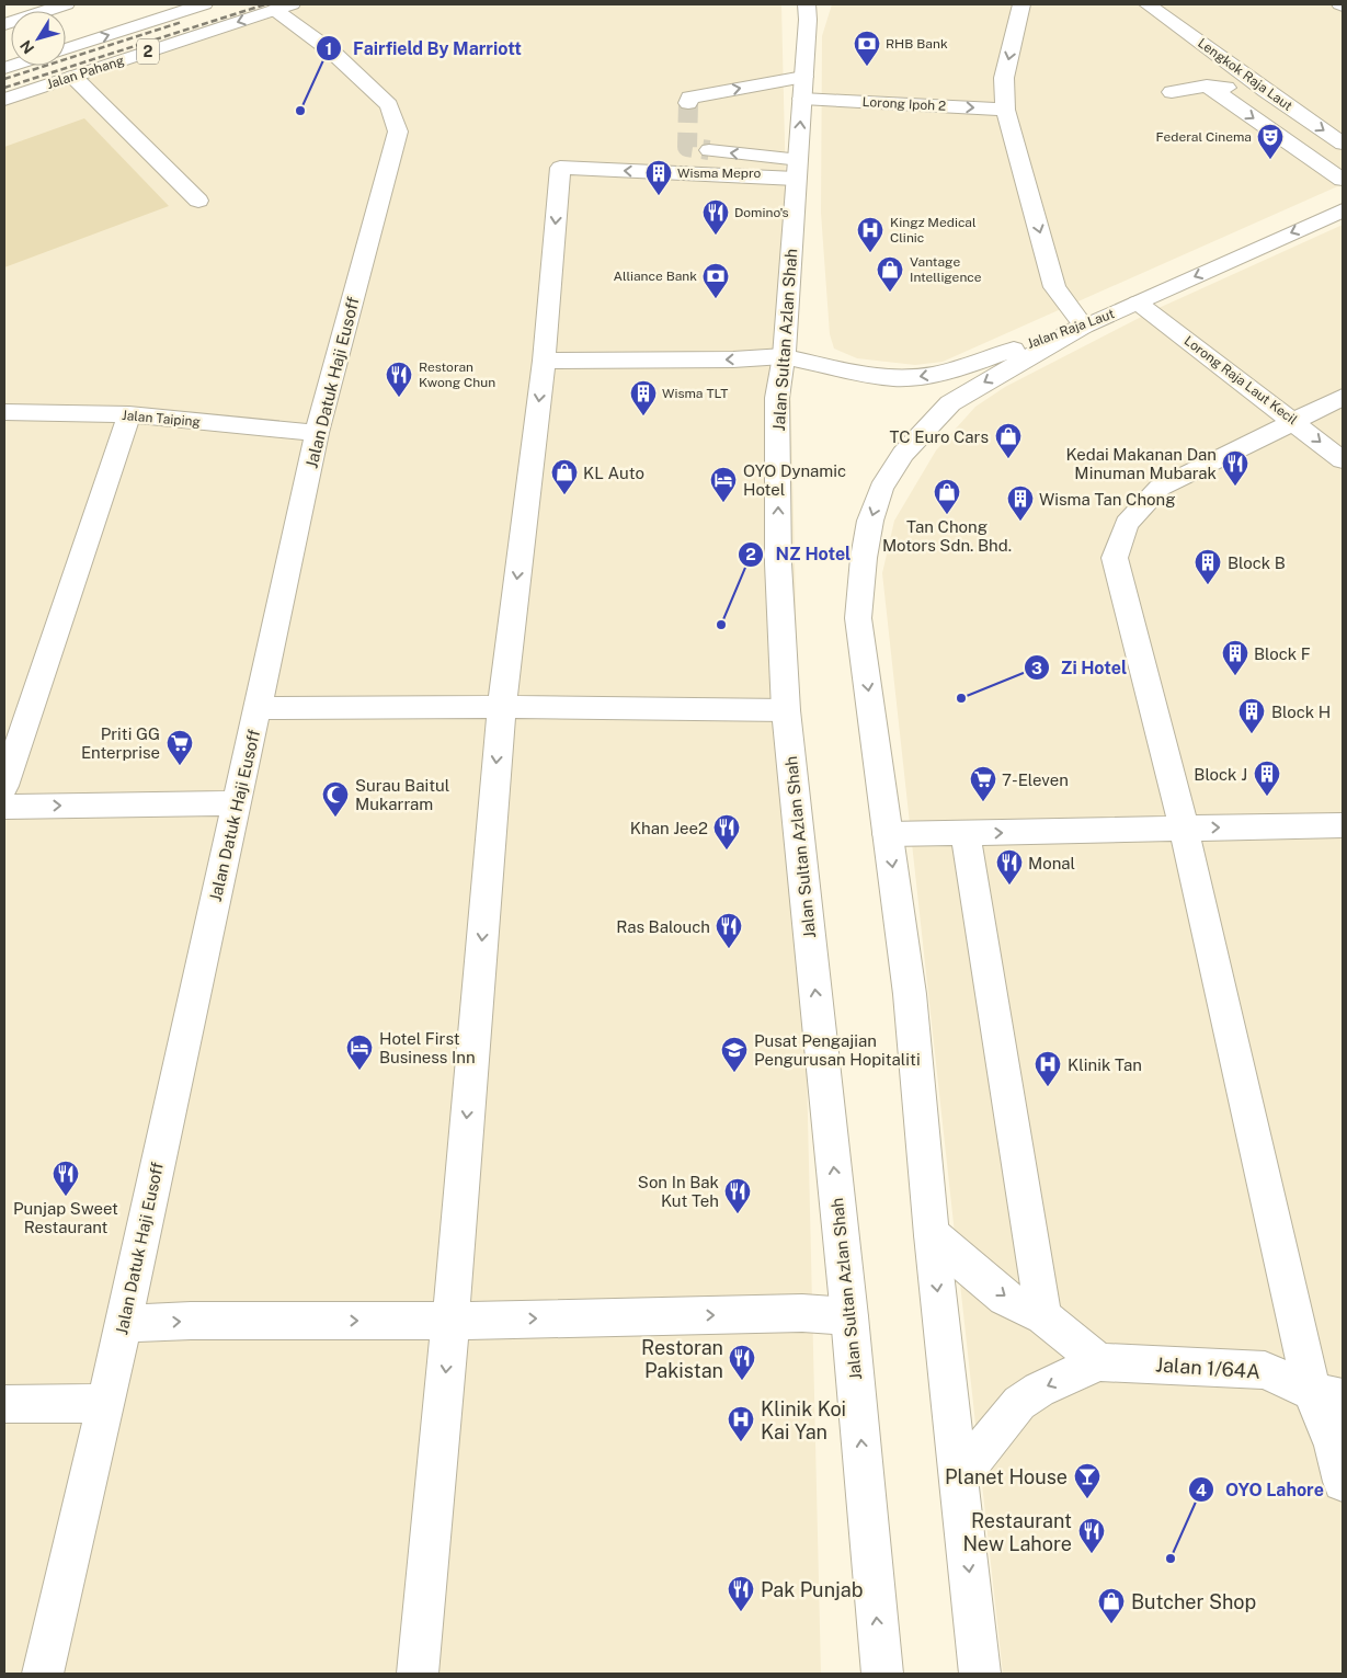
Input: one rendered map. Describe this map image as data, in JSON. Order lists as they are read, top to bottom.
{
  "streets": {
    "main road": [
      "2",
      "Jalan Pahang",
      "Lengkok Raja Laut",
      "Lorong Ipoh 2",
      "Jalan Raja Laut",
      "Jalan Sultan Azlan Shah",
      "Lorong Raja Laut Kecil",
      "Jalan Datuk Haji Eusoff",
      "Jalan Taiping",
      "Jalan 1/64A"
    ]
  },
  "crossings": [
    ["Jalan Pahang", "Jalan Datuk Haji Eusoff"],
    ["Lorong Ipoh 2", "Jalan Sultan Azlan Shah"],
    ["Jalan Raja Laut", "Jalan Sultan Azlan Shah"],
    ["Jalan Raja Laut", "Lorong Raja Laut Kecil"],
    ["Jalan Datuk Haji Eusoff", "Jalan Taiping"]
  ],
  "one_way": ["Lorong Ipoh 2", "Jalan 1/64A"],
  "places": {
    "bank": ["RHB Bank", "Alliance Bank"],
    "other": [
      "Fairfield By Marriott",
      "NZ Hotel",
      "Zi Hotel",
      "OYO Lahore"
    ],
    "theatre": ["Federal Cinema"],
    "building": [
      "Wisma Mepro",
      "Wisma TLT",
      "Wisma Tan Chong",
      "Block B",
      "Block F",
      "Block H",
      "Block J"
    ],
    "restaurant": [
      "Domino's",
      "Restoran Kwong Chun",
      "Kedai Makanan Dan Minuman Mubarak",
      "Khan Jee2",
      "Monal",
      "Ras Balouch",
      "Punjap Sweet Restaurant",
      "Son In Bak Kut Teh",
      "Restoran Pakistan",
      "Restaurant New Lahore",
      "Pak Punjab"
    ],
    "hospital": ["Kingz Medical Clinic", "Klinik Tan", "Klinik Koi Kai Yan"],
    "shop": [
      "Vantage Intelligence",
      "TC Euro Cars",
      "KL Auto",
      "Tan Chong Motors Sdn. Bhd.",
      "Butcher Shop"
    ],
    "hotel": ["OYO Dynamic Hotel", "Hotel First Business Inn"],
    "supermarket": ["Priti GG Enterprise", "7-Eleven"],
    "mosque": ["Surau Baitul Mukarram"],
    "school or university": ["Pusat Pengajian Pengurusan Hopitaliti"],
    "bar": ["Planet House"]
  },
  "north": "bottom left"
}
